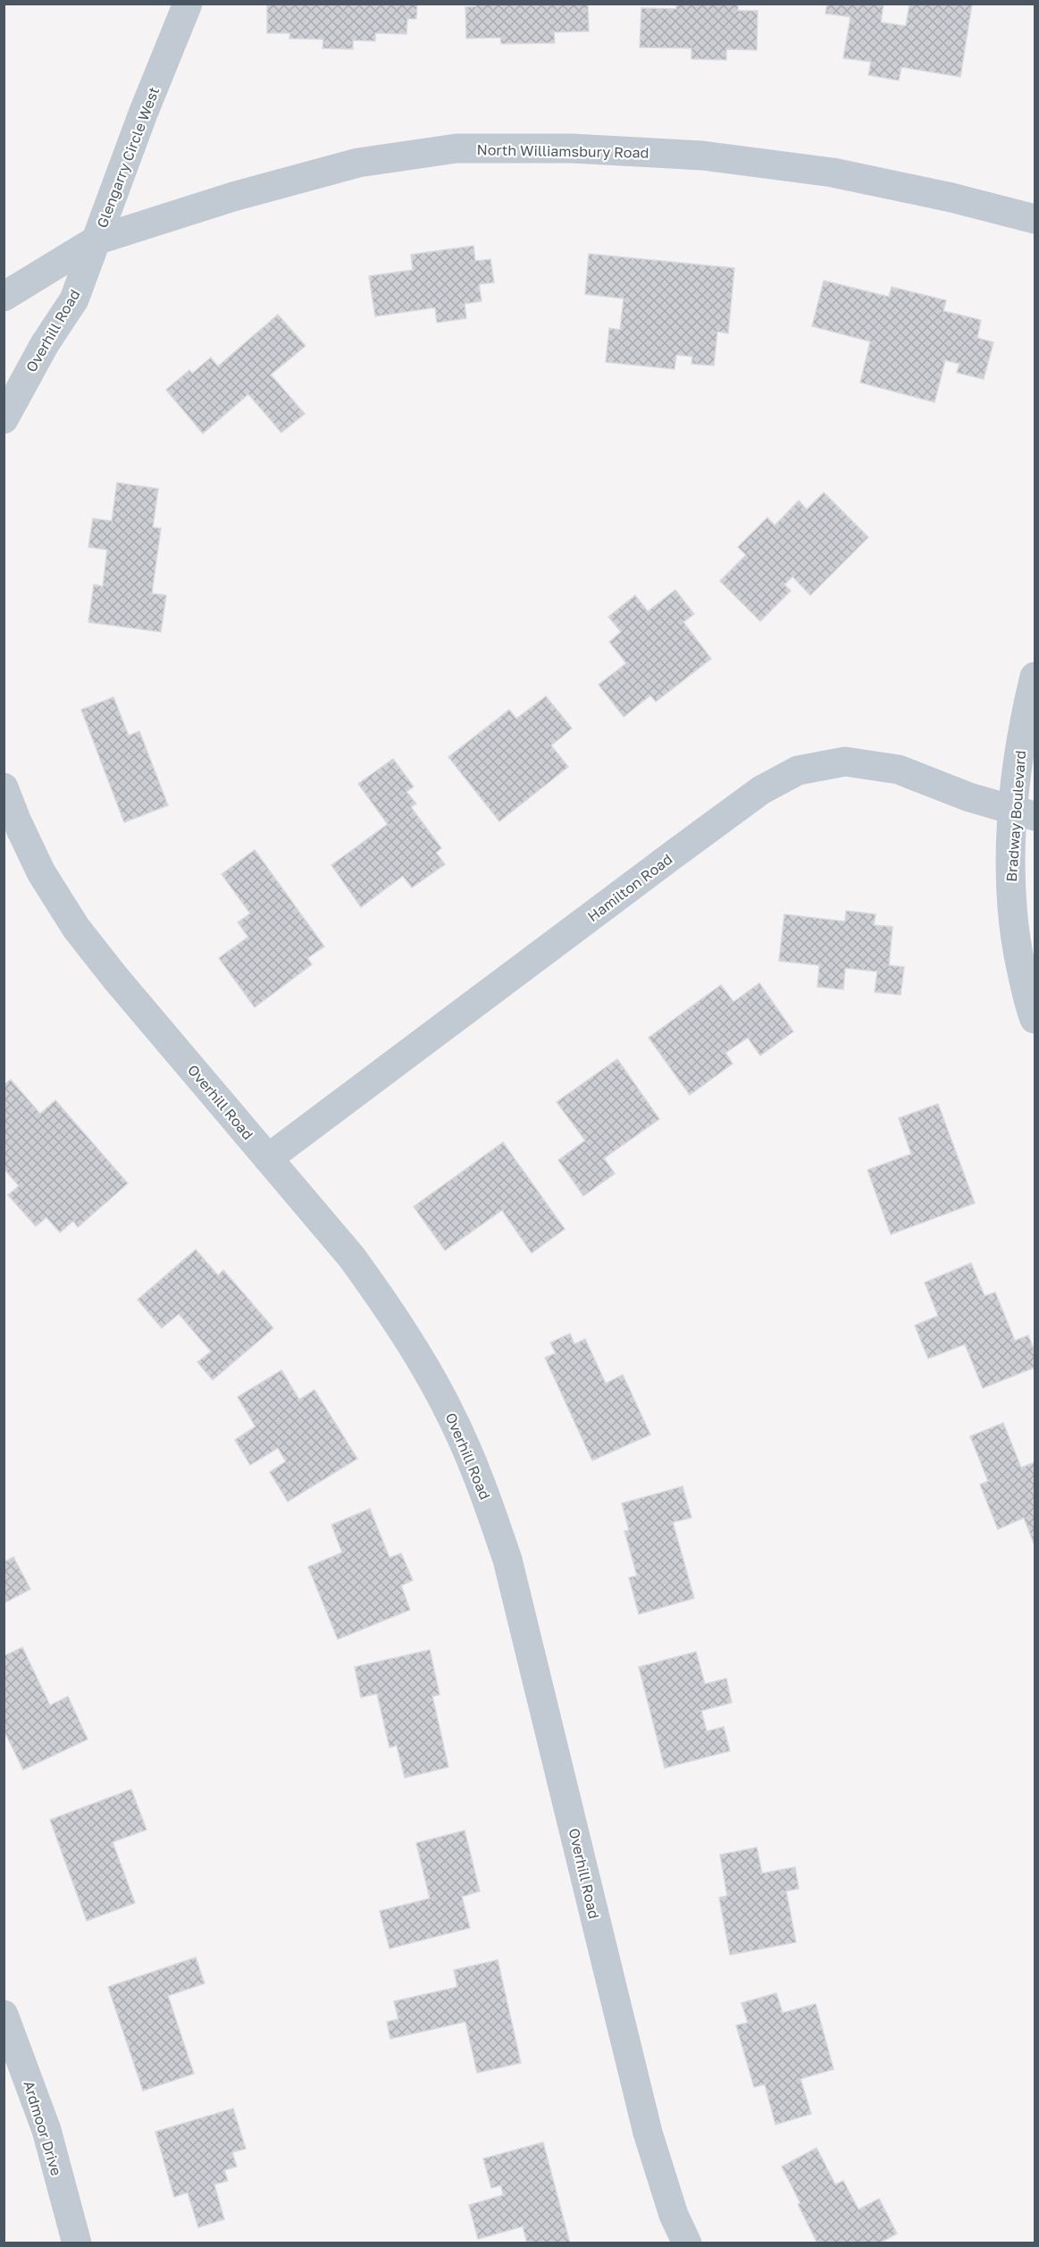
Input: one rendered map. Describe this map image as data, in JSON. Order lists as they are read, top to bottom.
{
  "streets": {
    "street": [
      "North Williamsbury Road",
      "Glengarry Circle West",
      "Overhill Road",
      "Bradway Boulevard",
      "Hamilton Road",
      "Ardmoor Drive"
    ]
  },
  "crossings": [
    ["North Williamsbury Road", "Glengarry Circle West"],
    ["North Williamsbury Road", "Overhill Road"],
    ["Glengarry Circle West", "Overhill Road"],
    ["Overhill Road", "Hamilton Road"],
    ["Bradway Boulevard", "Hamilton Road"]
  ]
}
